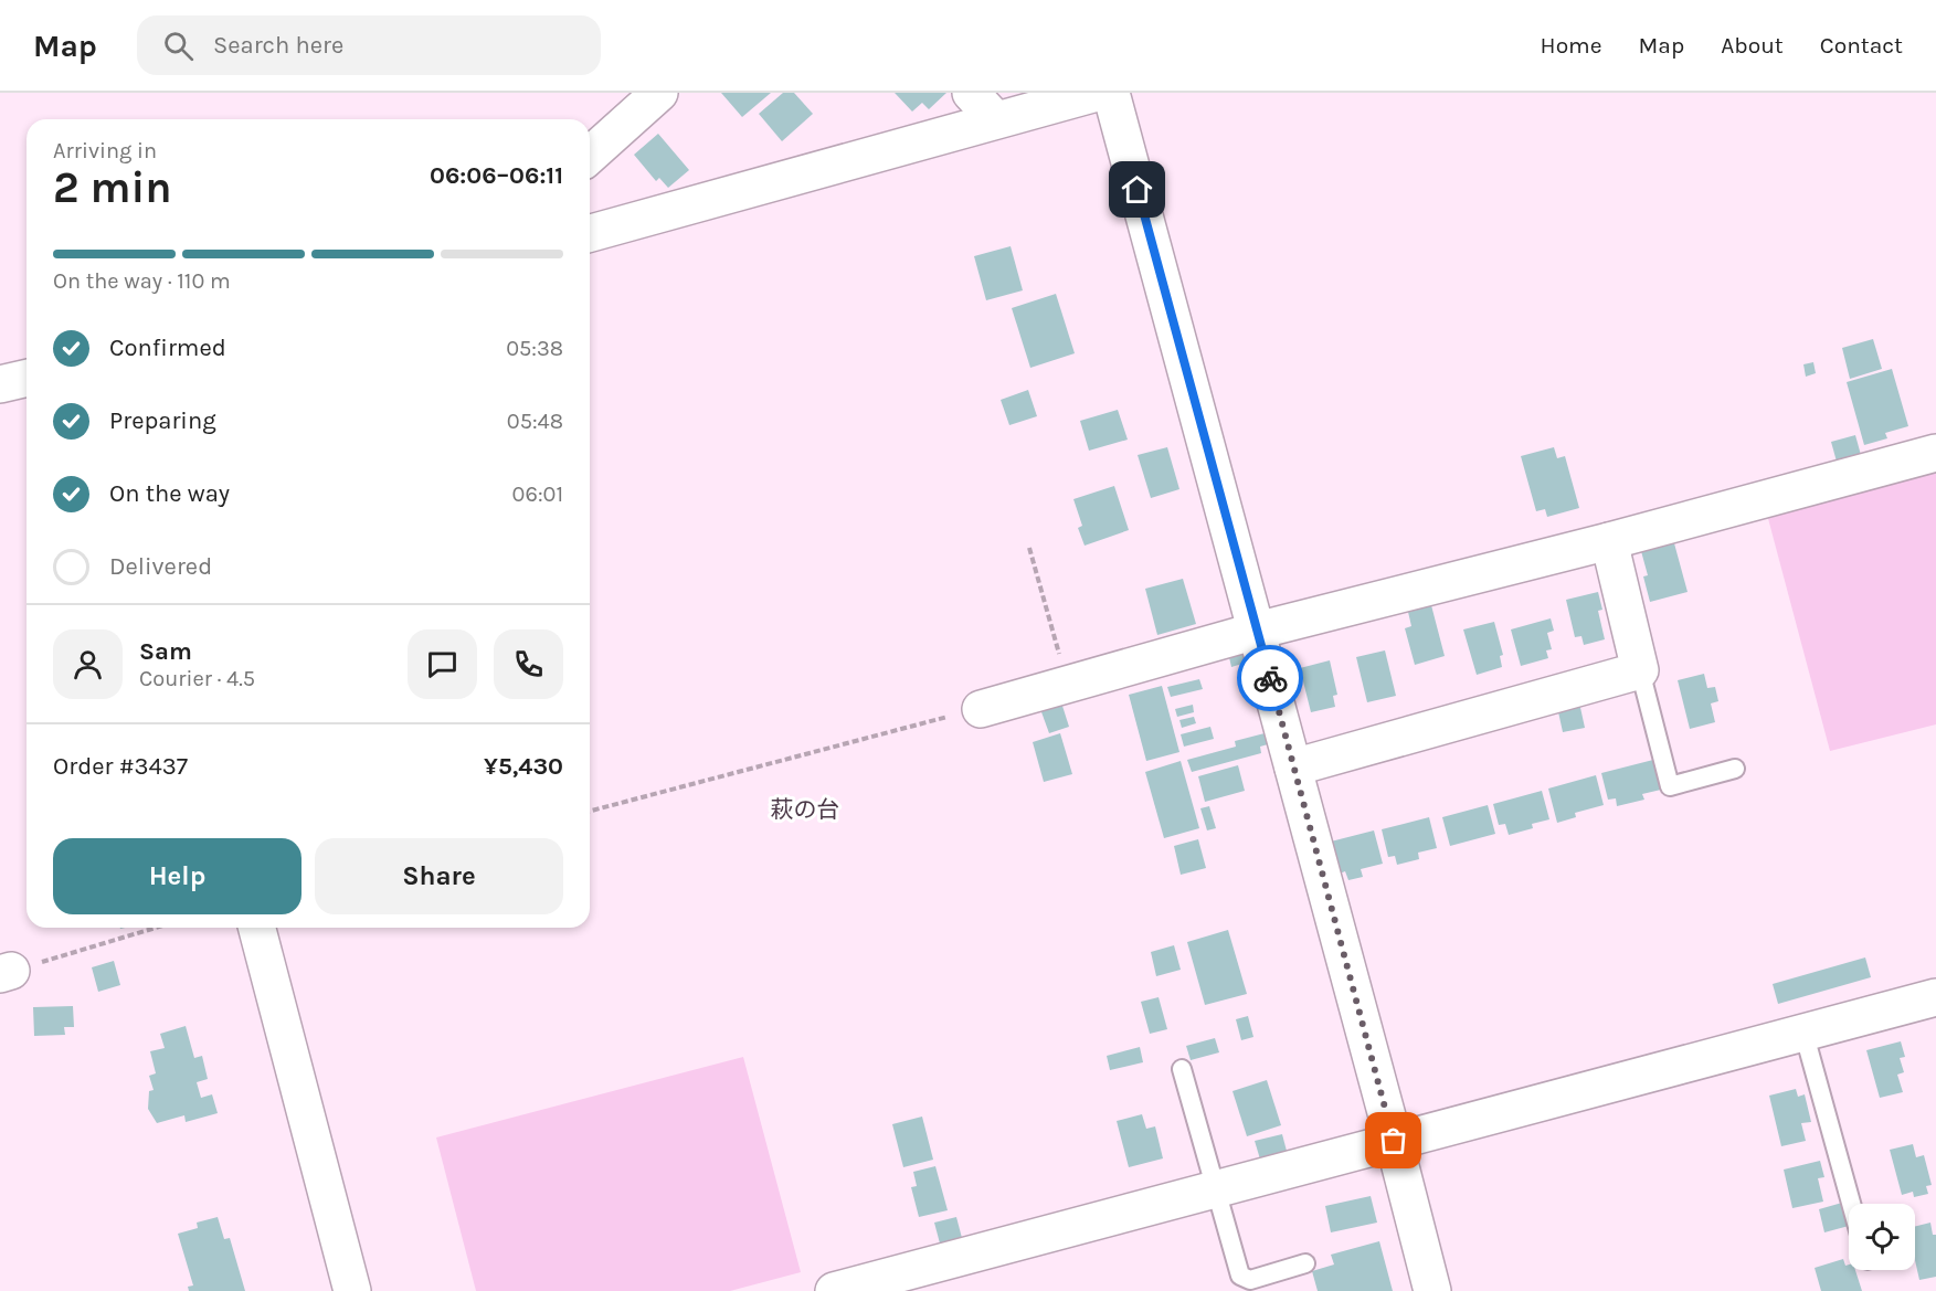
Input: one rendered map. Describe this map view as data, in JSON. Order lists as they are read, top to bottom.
{
  "districts": ["萩の台"],
  "page": {
    "header": "Map",
    "search": "Search here",
    "nav": [
      "Home",
      "Map",
      "About",
      "Contact"
    ],
    "heading": ["2 min", "Arriving in", "06:06–06:11"],
    "panel": [
      "Sam",
      "Courier · 4.5",
      "Order #3437",
      "¥5,430"
    ],
    "bar": "On the way · 110 m",
    "list": [
      ["Confirmed", "05:38"],
      ["Preparing", "05:48"],
      ["On the way", "06:01"],
      "Delivered"
    ],
    "buttons": ["Help", "Share"]
  }
}
